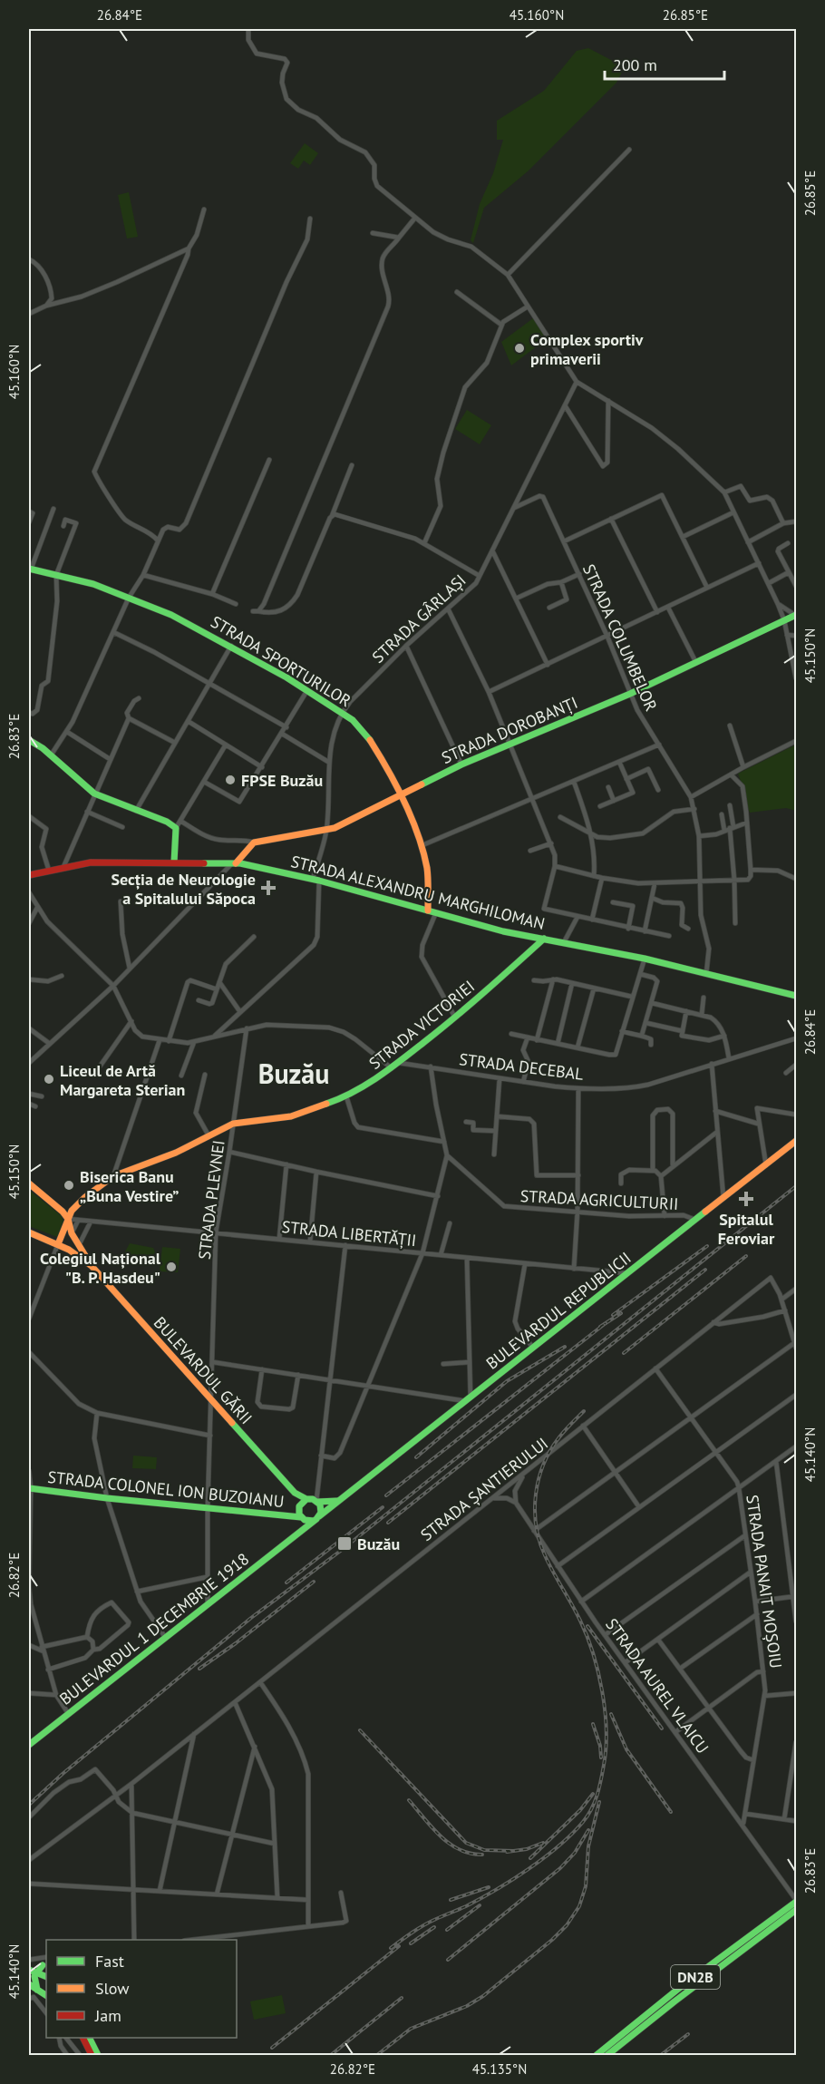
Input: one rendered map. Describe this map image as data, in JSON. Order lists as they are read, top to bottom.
{
  "streets": {
    "main road": [
      "STRADA SPORTURILOR",
      "STRADA DOROBANȚI",
      "STRADA ALEXANDRU MARGHILOMAN",
      "STRADA VICTORIEI",
      "BULEVARDUL REPUBLICII",
      "BULEVARDUL GĂRII",
      "STRADA COLONEL ION BUZOIANU",
      "BULEVARDUL 1 DECEMBRIE 1918",
      "DN2B"
    ],
    "street": [
      "STRADA GÂRLAȘI",
      "STRADA COLUMBELOR",
      "STRADA DECEBAL",
      "STRADA PLEVNEI",
      "STRADA AGRICULTURII",
      "STRADA LIBERTĂȚII",
      "STRADA ȘANTIERULUI",
      "STRADA PANAIT MOȘOIU",
      "STRADA AUREL VLAICU"
    ]
  },
  "crossings": [
    ["STRADA GÂRLAȘI", "STRADA COLUMBELOR"],
    ["STRADA GÂRLAȘI", "STRADA SPORTURILOR"],
    ["STRADA GÂRLAȘI", "STRADA DOROBANȚI"],
    ["STRADA GÂRLAȘI", "STRADA ALEXANDRU MARGHILOMAN"],
    ["STRADA COLUMBELOR", "STRADA DOROBANȚI"],
    ["STRADA COLUMBELOR", "STRADA ALEXANDRU MARGHILOMAN"],
    ["STRADA SPORTURILOR", "STRADA DOROBANȚI"],
    ["STRADA SPORTURILOR", "STRADA ALEXANDRU MARGHILOMAN"],
    ["STRADA ALEXANDRU MARGHILOMAN", "STRADA VICTORIEI"],
    ["STRADA VICTORIEI", "STRADA DECEBAL"],
    ["STRADA VICTORIEI", "STRADA PLEVNEI"],
    ["STRADA VICTORIEI", "STRADA LIBERTĂȚII"],
    ["STRADA PLEVNEI", "STRADA LIBERTĂȚII"],
    ["STRADA PLEVNEI", "BULEVARDUL GĂRII"],
    ["STRADA PLEVNEI", "STRADA COLONEL ION BUZOIANU"],
    ["STRADA PLEVNEI", "BULEVARDUL 1 DECEMBRIE 1918"],
    ["STRADA AGRICULTURII", "BULEVARDUL REPUBLICII"],
    ["STRADA LIBERTĂȚII", "BULEVARDUL REPUBLICII"],
    ["BULEVARDUL REPUBLICII", "BULEVARDUL GĂRII"],
    ["BULEVARDUL REPUBLICII", "STRADA COLONEL ION BUZOIANU"],
    ["BULEVARDUL REPUBLICII", "BULEVARDUL 1 DECEMBRIE 1918"],
    ["BULEVARDUL GĂRII", "STRADA COLONEL ION BUZOIANU"],
    ["BULEVARDUL GĂRII", "BULEVARDUL 1 DECEMBRIE 1918"],
    ["STRADA COLONEL ION BUZOIANU", "BULEVARDUL 1 DECEMBRIE 1918"],
    ["STRADA ȘANTIERULUI", "STRADA PANAIT MOȘOIU"],
    ["STRADA PANAIT MOȘOIU", "STRADA AUREL VLAICU"],
    ["STRADA AUREL VLAICU", "DN2B"]
  ],
  "districts": ["Buzău"],
  "places": {
    "other": [
      "Complex sportiv primaverii",
      "FPSE Buzău",
      "Liceul de Artă Margareta Sterian",
      "Biserica Banu „Buna Vestire”",
      "Colegiul Național \"B. P. Hasdeu\""
    ],
    "health": ["Secția de Neurologie a Spitalului Săpoca", "Spitalul Feroviar"],
    "transit": ["Buzău"]
  },
  "legend": ["Fast", "Slow", "Jam"],
  "scale_bar": "200 m",
  "coordinates": [
    "26.84°E",
    "45.160°N",
    "26.85°E",
    "45.150°N",
    "26.83°E",
    "45.140°N",
    "26.82°E",
    "45.135°N"
  ]
}
